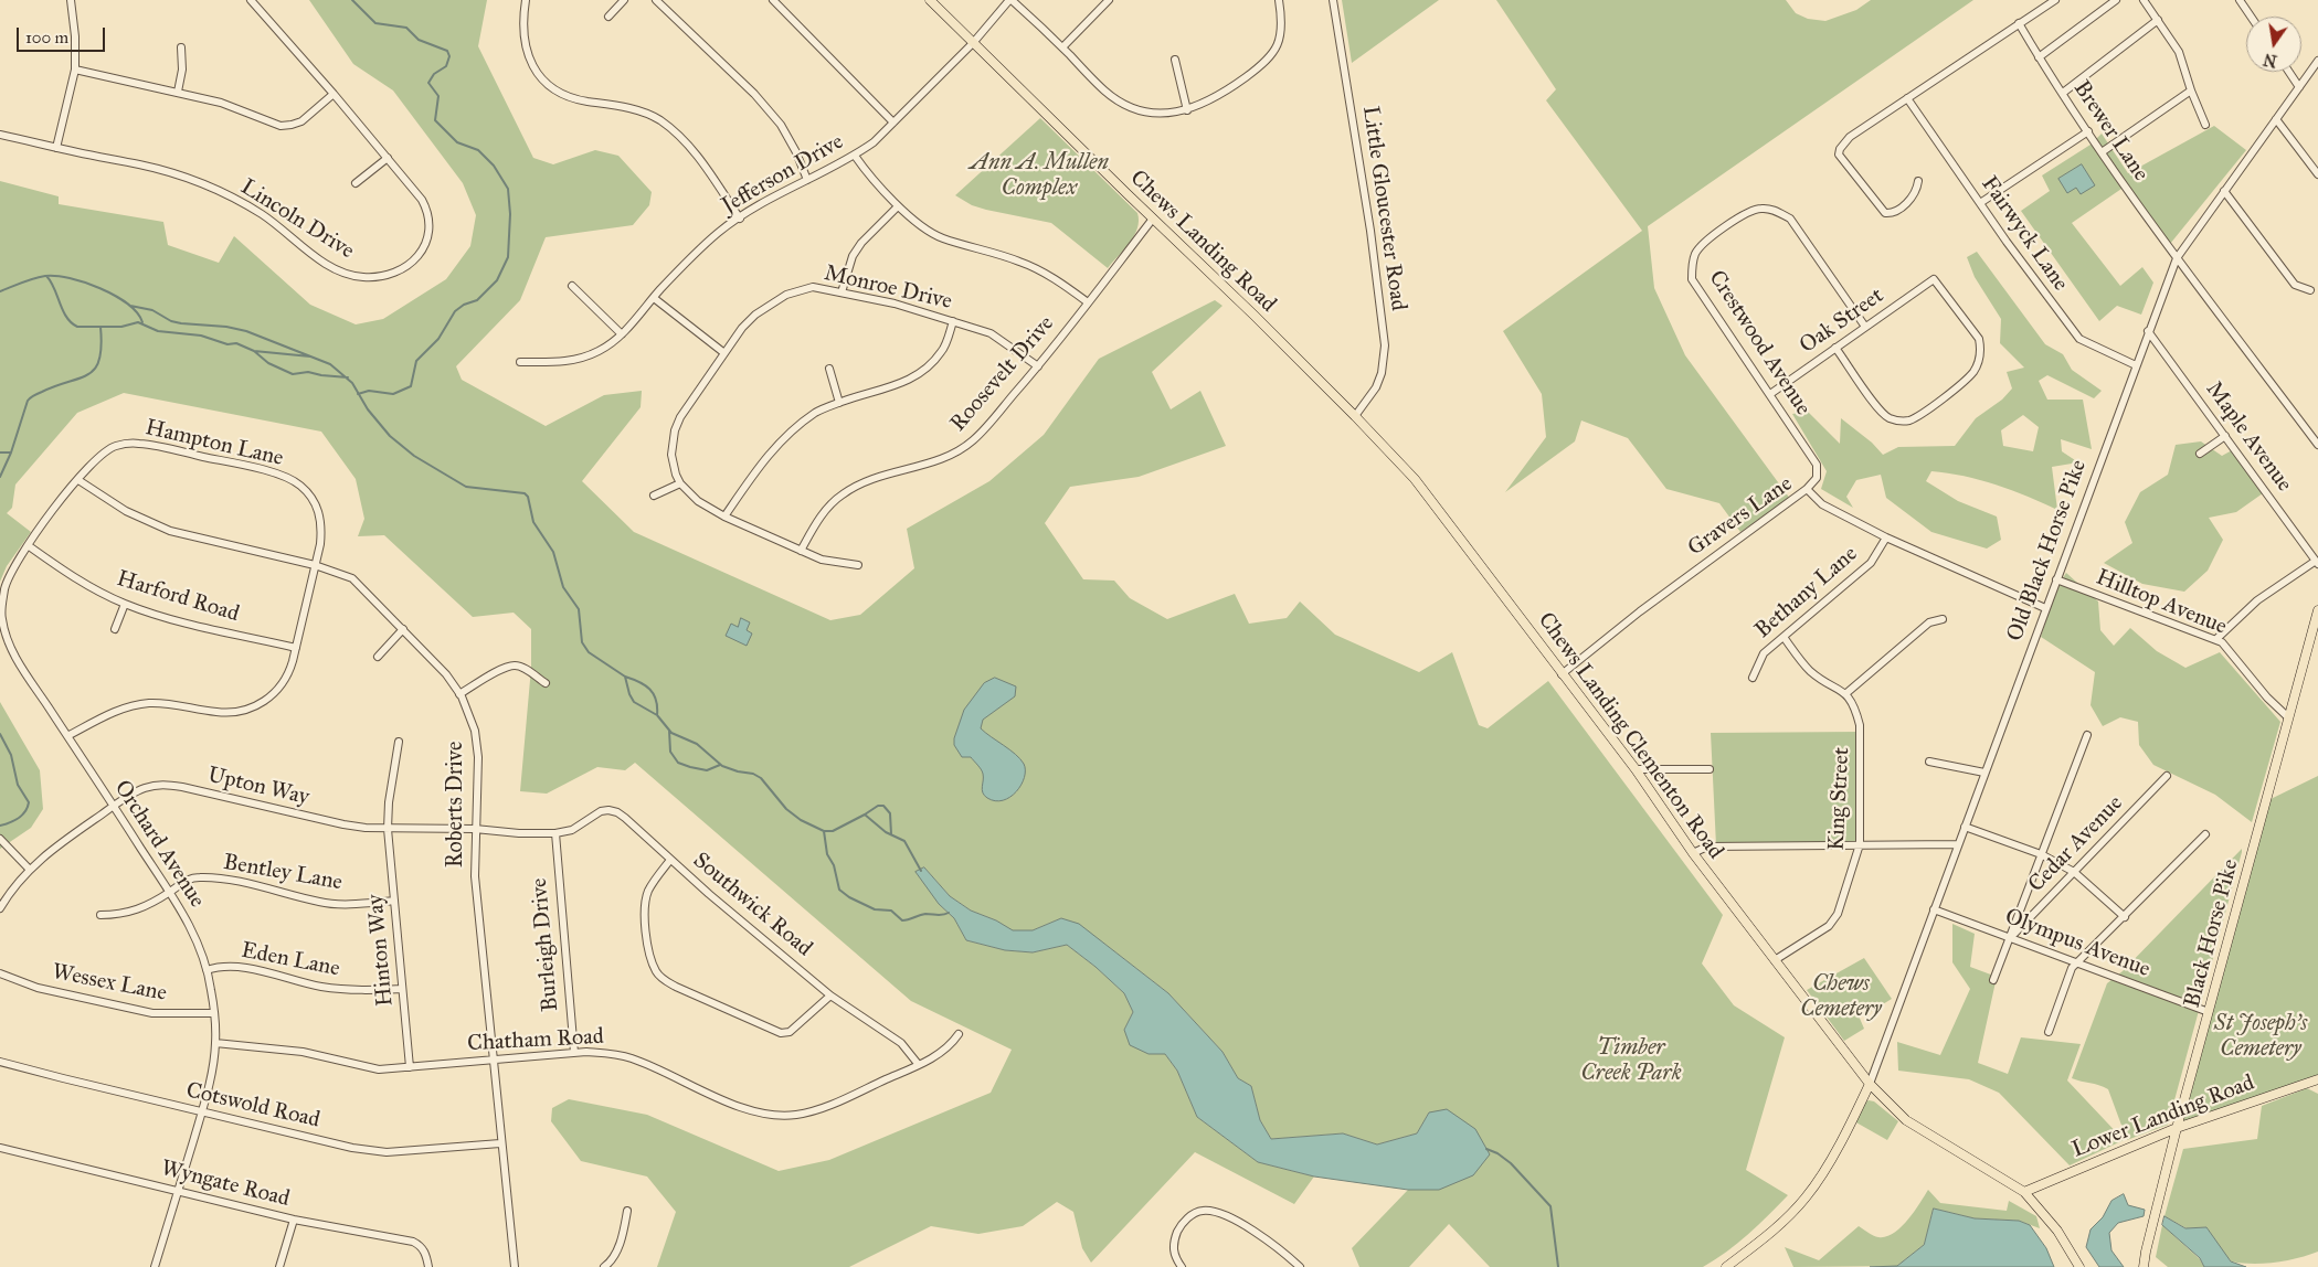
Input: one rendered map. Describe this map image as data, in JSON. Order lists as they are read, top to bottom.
{
  "streets": {
    "main road": [
      "Chews Landing Road",
      "Chews Landing Clementon Road",
      "Black Horse Pike",
      "Lower Landing Road"
    ],
    "street": [
      "Brewer Lane",
      "Jefferson Drive",
      "Little Gloucester Road",
      "Lincoln Drive",
      "Fairwyck Lane",
      "Monroe Drive",
      "Oak Street",
      "Crestwood Avenue",
      "Roosevelt Drive",
      "Maple Avenue",
      "Hampton Lane",
      "Gravers Lane",
      "Old Black Horse Pike",
      "Bethany Lane",
      "Harford Road",
      "Hilltop Avenue",
      "Upton Way",
      "King Street",
      "Roberts Drive",
      "Orchard Avenue",
      "Cedar Avenue",
      "Bentley Lane",
      "Southwick Road",
      "Olympus Avenue",
      "Burleigh Drive",
      "Hinton Way",
      "Eden Lane",
      "Wessex Lane",
      "Chatham Road",
      "Cotswold Road",
      "Wyngate Road"
    ]
  },
  "crossings": [
    ["Brewer Lane", "Old Black Horse Pike"],
    ["Jefferson Drive", "Chews Landing Road"],
    ["Little Gloucester Road", "Chews Landing Road"],
    ["Little Gloucester Road", "Chews Landing Clementon Road"],
    ["Fairwyck Lane", "Old Black Horse Pike"],
    ["Chews Landing Road", "Roosevelt Drive"],
    ["Chews Landing Road", "Chews Landing Clementon Road"],
    ["Monroe Drive", "Roosevelt Drive"],
    ["Oak Street", "Crestwood Avenue"],
    ["Crestwood Avenue", "Gravers Lane"],
    ["Maple Avenue", "Old Black Horse Pike"],
    ["Hampton Lane", "Harford Road"],
    ["Hampton Lane", "Roberts Drive"],
    ["Hampton Lane", "Orchard Avenue"],
    ["Gravers Lane", "Old Black Horse Pike"],
    ["Gravers Lane", "Bethany Lane"],
    ["Gravers Lane", "Chews Landing Clementon Road"],
    ["Old Black Horse Pike", "Hilltop Avenue"],
    ["Old Black Horse Pike", "Chews Landing Clementon Road"],
    ["Old Black Horse Pike", "Olympus Avenue"],
    ["Harford Road", "Orchard Avenue"],
    ["Hilltop Avenue", "Black Horse Pike"],
    ["Chews Landing Clementon Road", "King Street"],
    ["Upton Way", "Roberts Drive"],
    ["Upton Way", "Orchard Avenue"],
    ["Upton Way", "Southwick Road"],
    ["Upton Way", "Burleigh Drive"],
    ["Upton Way", "Hinton Way"],
    ["Roberts Drive", "Orchard Avenue"],
    ["Roberts Drive", "Chatham Road"],
    ["Roberts Drive", "Cotswold Road"],
    ["Orchard Avenue", "Bentley Lane"],
    ["Orchard Avenue", "Eden Lane"],
    ["Orchard Avenue", "Wessex Lane"],
    ["Orchard Avenue", "Chatham Road"],
    ["Orchard Avenue", "Cotswold Road"],
    ["Orchard Avenue", "Wyngate Road"],
    ["Cedar Avenue", "Olympus Avenue"],
    ["Bentley Lane", "Hinton Way"],
    ["Southwick Road", "Burleigh Drive"],
    ["Southwick Road", "Chatham Road"],
    ["Black Horse Pike", "Olympus Avenue"],
    ["Black Horse Pike", "Lower Landing Road"],
    ["Burleigh Drive", "Chatham Road"],
    ["Hinton Way", "Eden Lane"],
    ["Hinton Way", "Chatham Road"]
  ],
  "parks": [
    "Ann A. Mullen Complex",
    "Chews Cemetery",
    "St Joseph's Cemetery",
    "Timber Creek Park"
  ],
  "scale_bar": "100 m",
  "north": "bottom"
}
